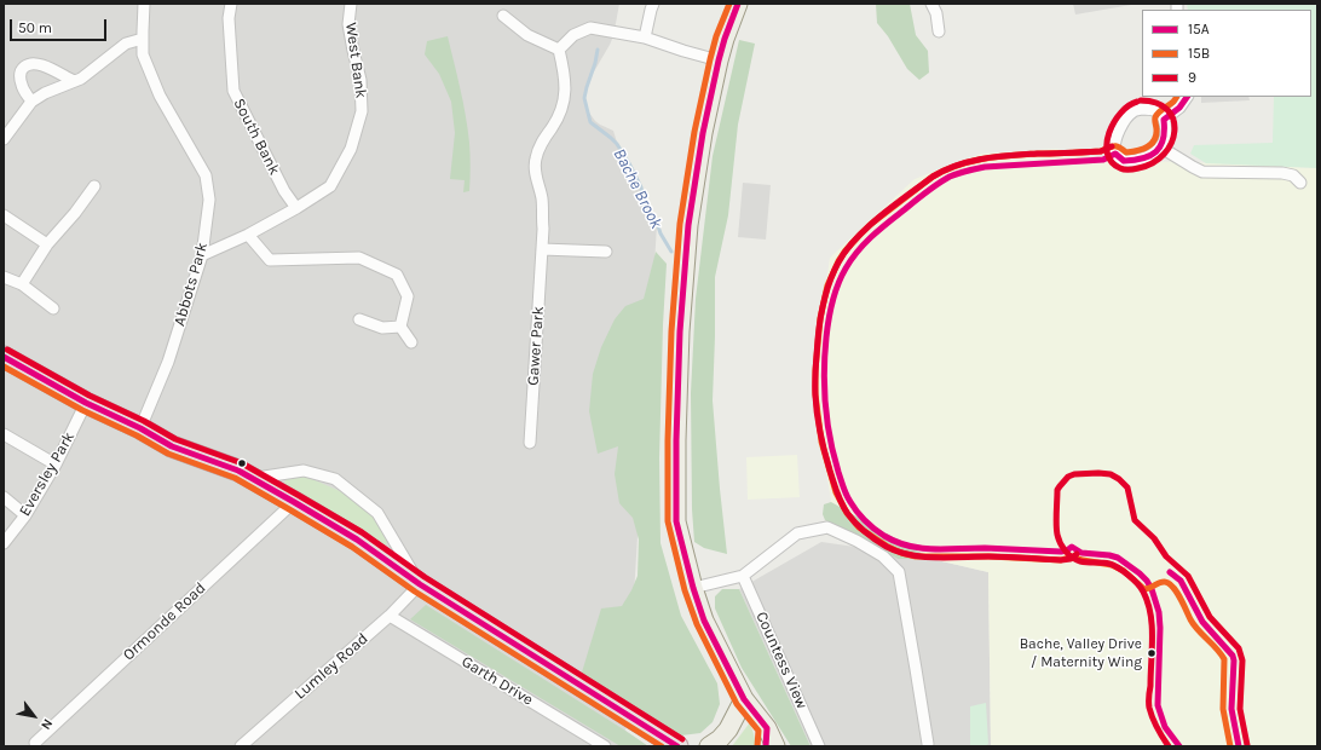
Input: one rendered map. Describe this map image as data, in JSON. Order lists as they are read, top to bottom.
{
  "streets": {
    "street": [
      "West Bank",
      "South Bank",
      "Abbots Park",
      "Gawer Park",
      "Eversley Park",
      "Ormonde Road",
      "Countess View",
      "Lumley Road",
      "Garth Drive"
    ]
  },
  "crossings": [
    ["West Bank", "South Bank"],
    ["West Bank", "Abbots Park"],
    ["Lumley Road", "Garth Drive"]
  ],
  "water": ["Bache Brook"],
  "places": ["Bache, Valley Drive / Maternity Wing"],
  "lines": ["transit line 15A", "transit line 15B", "transit line 9"],
  "legend": ["15A", "15B", "9"],
  "scale_bar": "50 m",
  "north": "bottom right"
}
